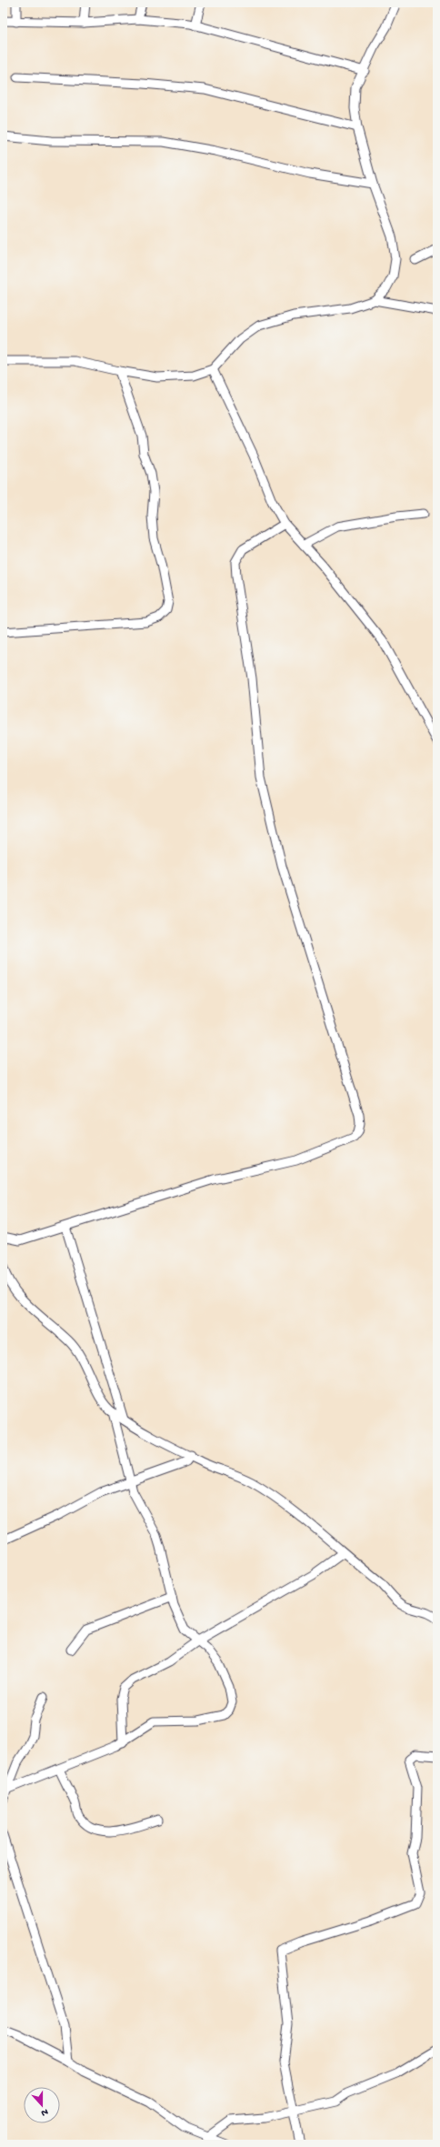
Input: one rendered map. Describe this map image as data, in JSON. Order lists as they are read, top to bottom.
{
  "north": "bottom"
}
